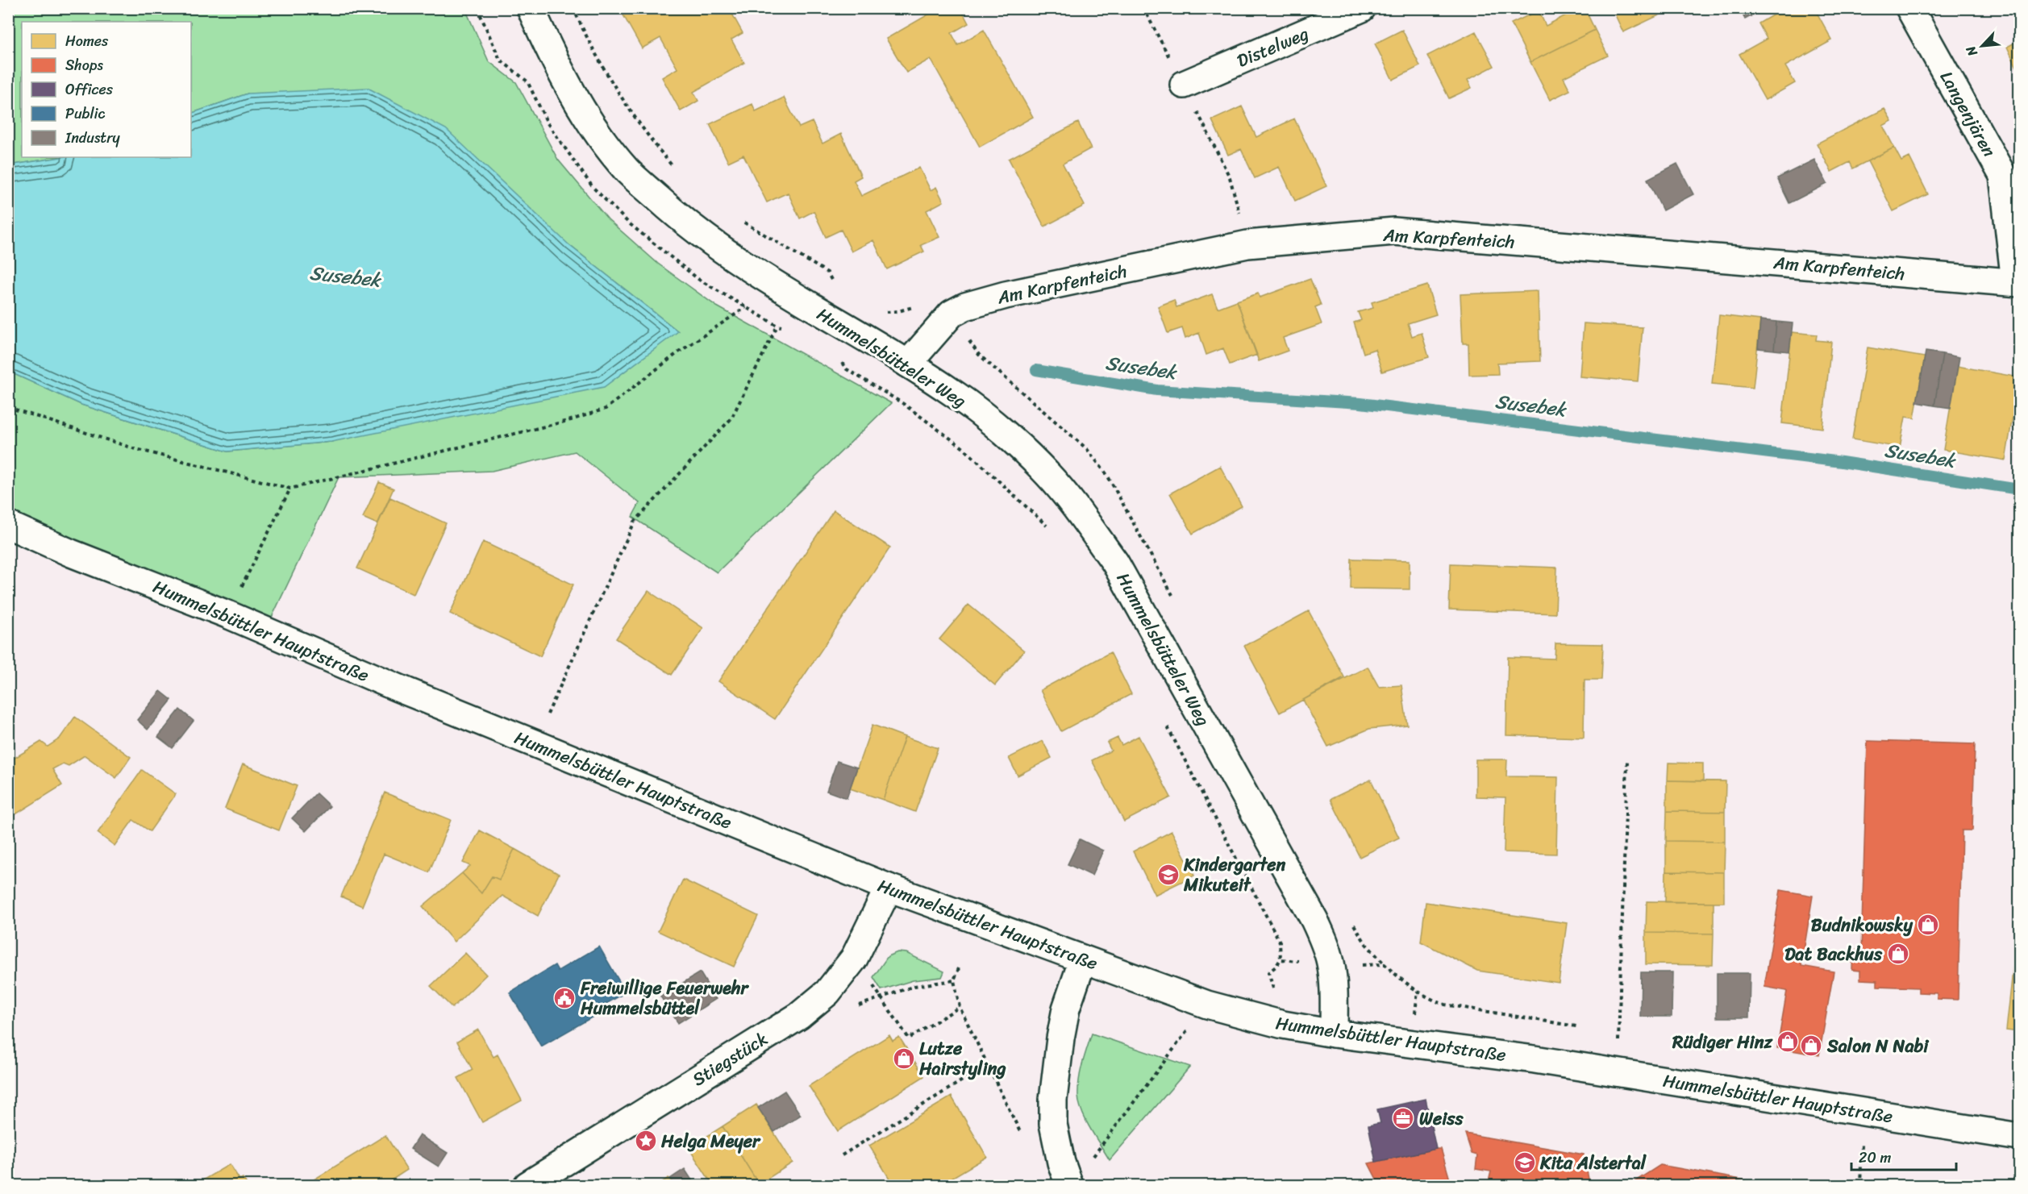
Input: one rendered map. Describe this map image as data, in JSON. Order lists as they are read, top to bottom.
{
  "streets": {
    "street": [
      "Distelweg",
      "Langenjären",
      "Am Karpfenteich",
      "Hummelsbütteler Weg",
      "Hummelsbüttler Hauptstraße",
      "Stiegstück"
    ]
  },
  "crossings": [
    ["Langenjären", "Am Karpfenteich"],
    ["Am Karpfenteich", "Hummelsbütteler Weg"],
    ["Hummelsbütteler Weg", "Hummelsbüttler Hauptstraße"],
    ["Hummelsbüttler Hauptstraße", "Stiegstück"]
  ],
  "water": ["Susebek"],
  "places": {
    "school or university": ["Kindergarten Mikuteit", "Kita Alstertal"],
    "shop": [
      "Budnikowsky",
      "Dat Backhus",
      "Rüdiger Hinz",
      "Salon N Nabi",
      "Lutze Hairstyling"
    ],
    "public building": ["Freiwillige Feuerwehr Hummelsbüttel"],
    "office": ["Weiss"],
    "place": ["Helga Meyer"]
  },
  "legend": [
    "Homes",
    "Shops",
    "Offices",
    "Public",
    "Industry"
  ],
  "scale_bar": "20 m",
  "north": "bottom left"
}
